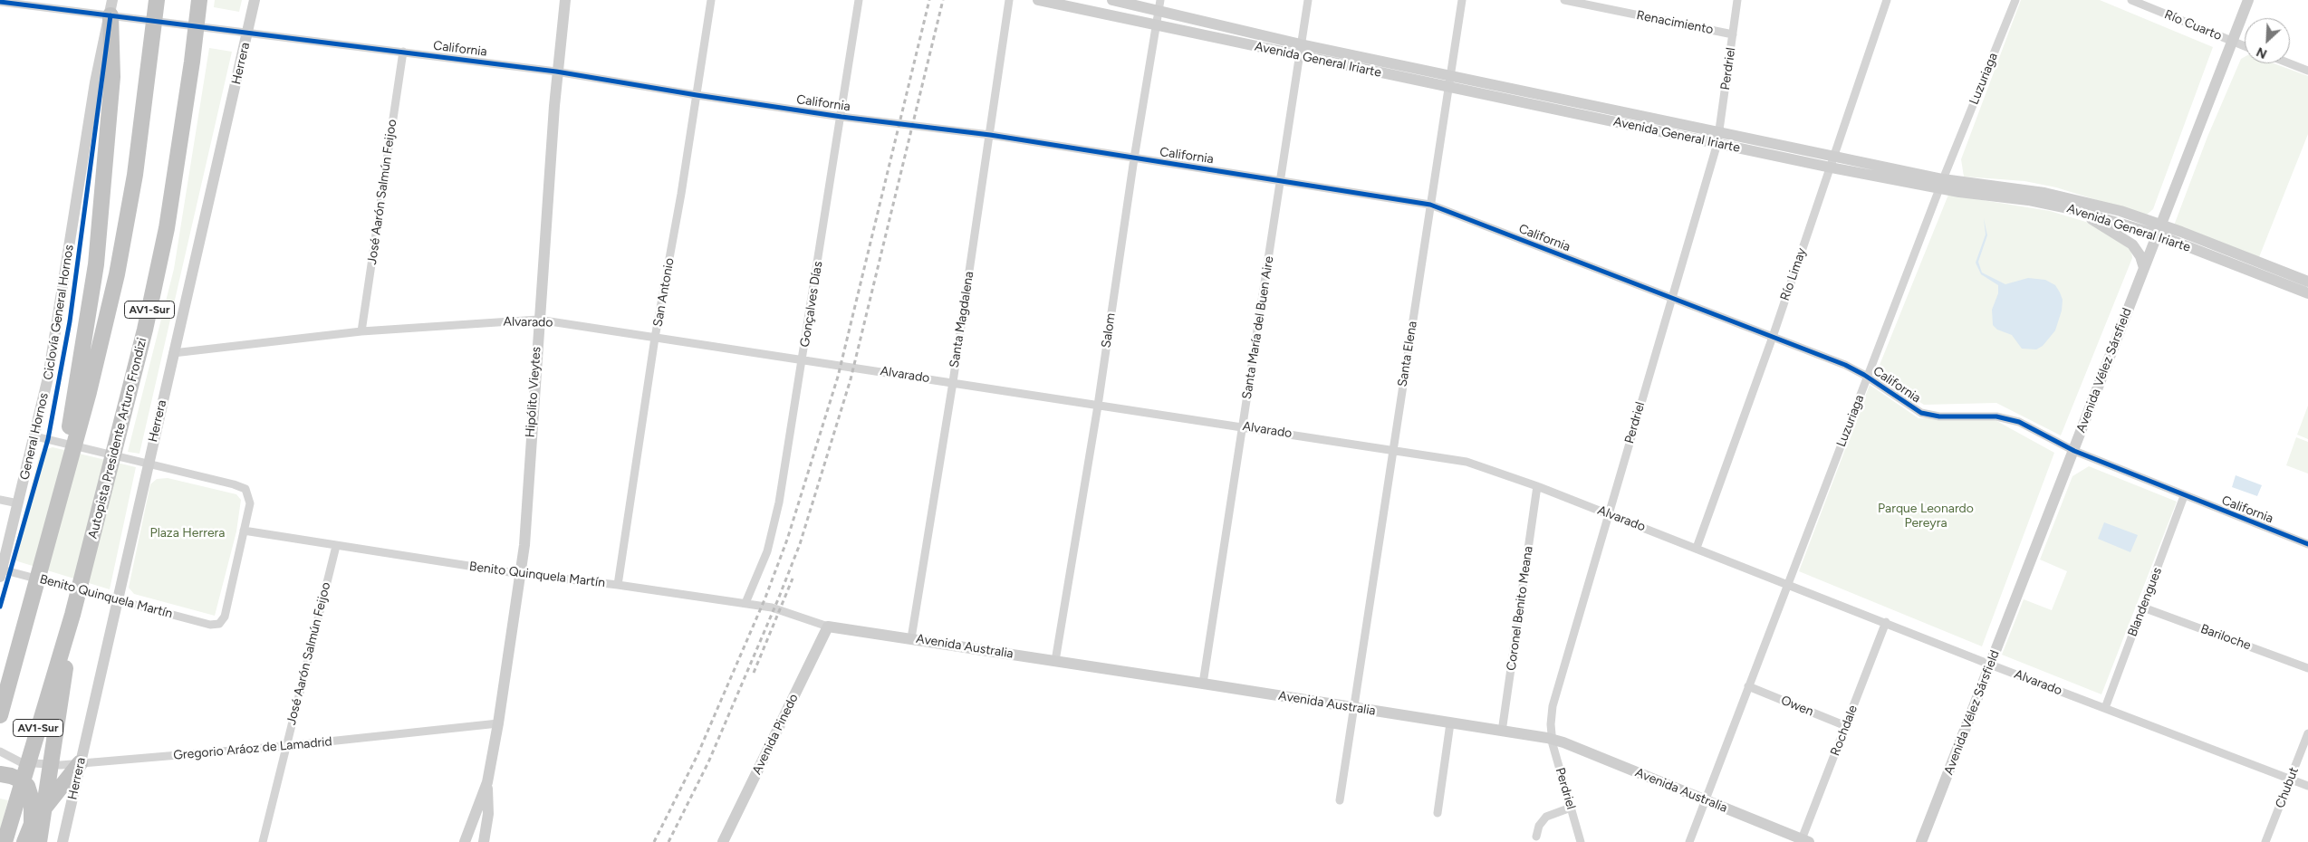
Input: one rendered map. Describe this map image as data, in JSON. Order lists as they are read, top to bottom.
{
  "streets": {
    "highway": ["AV1-Sur", "Autopista Presidente Arturo Frondizi"],
    "main road": [
      "Avenida General Iriarte",
      "Herrera",
      "Avenida Vélez Sársfield",
      "Hipólito Vieytes",
      "General Hornos",
      "Avenida Australia",
      "Avenida Pinedo"
    ],
    "street": [
      "Renacimiento",
      "Río Cuarto",
      "California",
      "Perdriel",
      "Luzuriaga",
      "José Aarón Salmún Feijoo",
      "Río Limay",
      "San Antonio",
      "Gonçalves Días",
      "Santa Magdalena",
      "Alvarado",
      "Santa María del Buen Aire",
      "Salom",
      "Santa Elena",
      "Benito Quinquela Martín",
      "Blandengues",
      "Coronel Benito Meana",
      "Bariloche",
      "Owen",
      "Rochdale",
      "Gregorio Aráoz de Lamadrid",
      "Chubut"
    ],
    "cycle path": ["Ciclovía General Hornos"]
  },
  "crossings": [
    ["Renacimiento", "Perdriel"],
    ["Río Cuarto", "Avenida Vélez Sársfield"],
    ["California", "Herrera"],
    ["California", "Perdriel"],
    ["California", "Luzuriaga"],
    ["California", "José Aarón Salmún Feijoo"],
    ["California", "Río Limay"],
    ["California", "San Antonio"],
    ["California", "Gonçalves Días"],
    ["California", "Santa Magdalena"],
    ["California", "Santa María del Buen Aire"],
    ["California", "Salom"],
    ["California", "Santa Elena"],
    ["California", "Avenida Vélez Sársfield"],
    ["California", "Hipólito Vieytes"],
    ["California", "General Hornos"],
    ["California", "Blandengues"],
    ["Avenida General Iriarte", "Perdriel"],
    ["Avenida General Iriarte", "Luzuriaga"],
    ["Avenida General Iriarte", "Río Limay"],
    ["Avenida General Iriarte", "Santa María del Buen Aire"],
    ["Avenida General Iriarte", "Salom"],
    ["Avenida General Iriarte", "Santa Elena"],
    ["Avenida General Iriarte", "Avenida Vélez Sársfield"],
    ["Herrera", "Alvarado"],
    ["Herrera", "Benito Quinquela Martín"],
    ["Herrera", "Gregorio Aráoz de Lamadrid"],
    ["Perdriel", "Alvarado"],
    ["Perdriel", "Avenida Australia"],
    ["Luzuriaga", "Alvarado"],
    ["Luzuriaga", "Avenida Australia"],
    ["Luzuriaga", "Owen"],
    ["José Aarón Salmún Feijoo", "Alvarado"],
    ["José Aarón Salmún Feijoo", "Benito Quinquela Martín"],
    ["José Aarón Salmún Feijoo", "Gregorio Aráoz de Lamadrid"],
    ["Río Limay", "Alvarado"],
    ["San Antonio", "Alvarado"],
    ["San Antonio", "Benito Quinquela Martín"],
    ["Gonçalves Días", "Alvarado"],
    ["Gonçalves Días", "Benito Quinquela Martín"],
    ["Santa Magdalena", "Alvarado"],
    ["Santa Magdalena", "Avenida Australia"],
    ["Alvarado", "Santa María del Buen Aire"],
    ["Alvarado", "Salom"],
    ["Alvarado", "Santa Elena"],
    ["Alvarado", "Avenida Vélez Sársfield"],
    ["Alvarado", "Hipólito Vieytes"],
    ["Alvarado", "Blandengues"],
    ["Alvarado", "Coronel Benito Meana"],
    ["Alvarado", "Rochdale"],
    ["Alvarado", "Chubut"],
    ["Santa María del Buen Aire", "Avenida Australia"],
    ["Salom", "Avenida Australia"],
    ["Santa Elena", "Avenida Australia"],
    ["Hipólito Vieytes", "Benito Quinquela Martín"],
    ["Hipólito Vieytes", "Gregorio Aráoz de Lamadrid"],
    ["General Hornos", "Benito Quinquela Martín"],
    ["Benito Quinquela Martín", "Avenida Australia"],
    ["Benito Quinquela Martín", "Avenida Pinedo"],
    ["Blandengues", "Bariloche"],
    ["Coronel Benito Meana", "Avenida Australia"],
    ["Avenida Australia", "Rochdale"],
    ["Avenida Australia", "Avenida Pinedo"],
    ["Owen", "Rochdale"]
  ],
  "parks": ["Parque Leonardo Pereyra", "Plaza Herrera"],
  "north": "bottom left"
}
